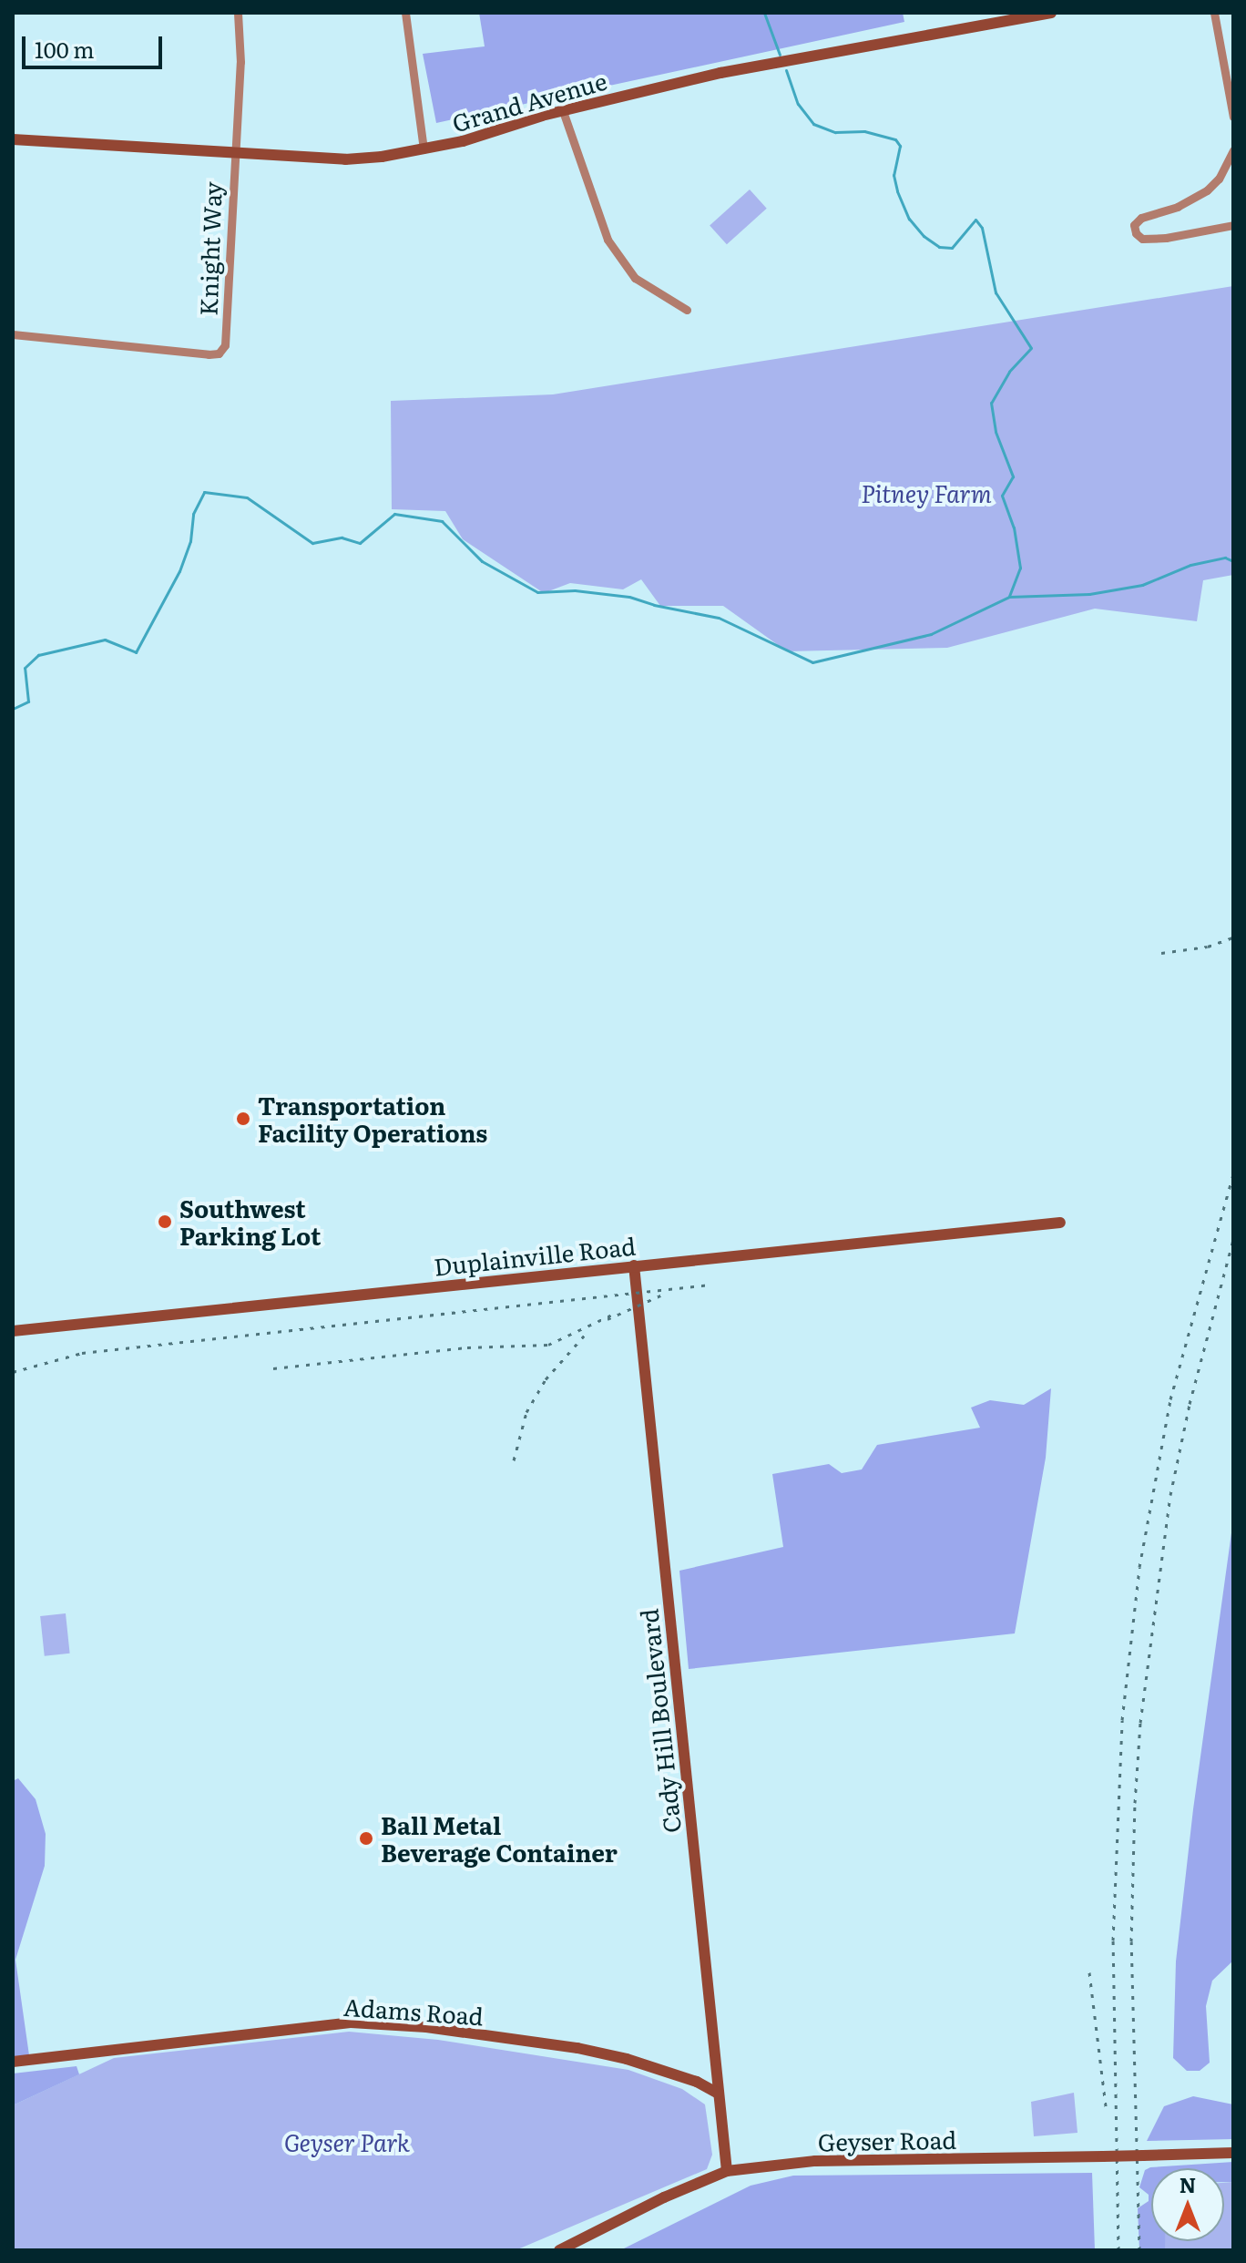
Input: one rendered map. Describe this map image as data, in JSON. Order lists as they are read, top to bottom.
{
  "streets": {
    "street": [
      "Grand Avenue",
      "Knight Way",
      "Duplainville Road",
      "Cady Hill Boulevard",
      "Adams Road",
      "Geyser Road"
    ]
  },
  "crossings": [
    ["Grand Avenue", "Knight Way"],
    ["Duplainville Road", "Cady Hill Boulevard"],
    ["Cady Hill Boulevard", "Adams Road"],
    ["Cady Hill Boulevard", "Geyser Road"]
  ],
  "parks": ["Pitney Farm", "Geyser Park"],
  "places": ["Transportation Facility Operations", "Southwest Parking Lot", "Ball Metal Beverage Container"],
  "scale_bar": "100 m",
  "north": "top"
}
